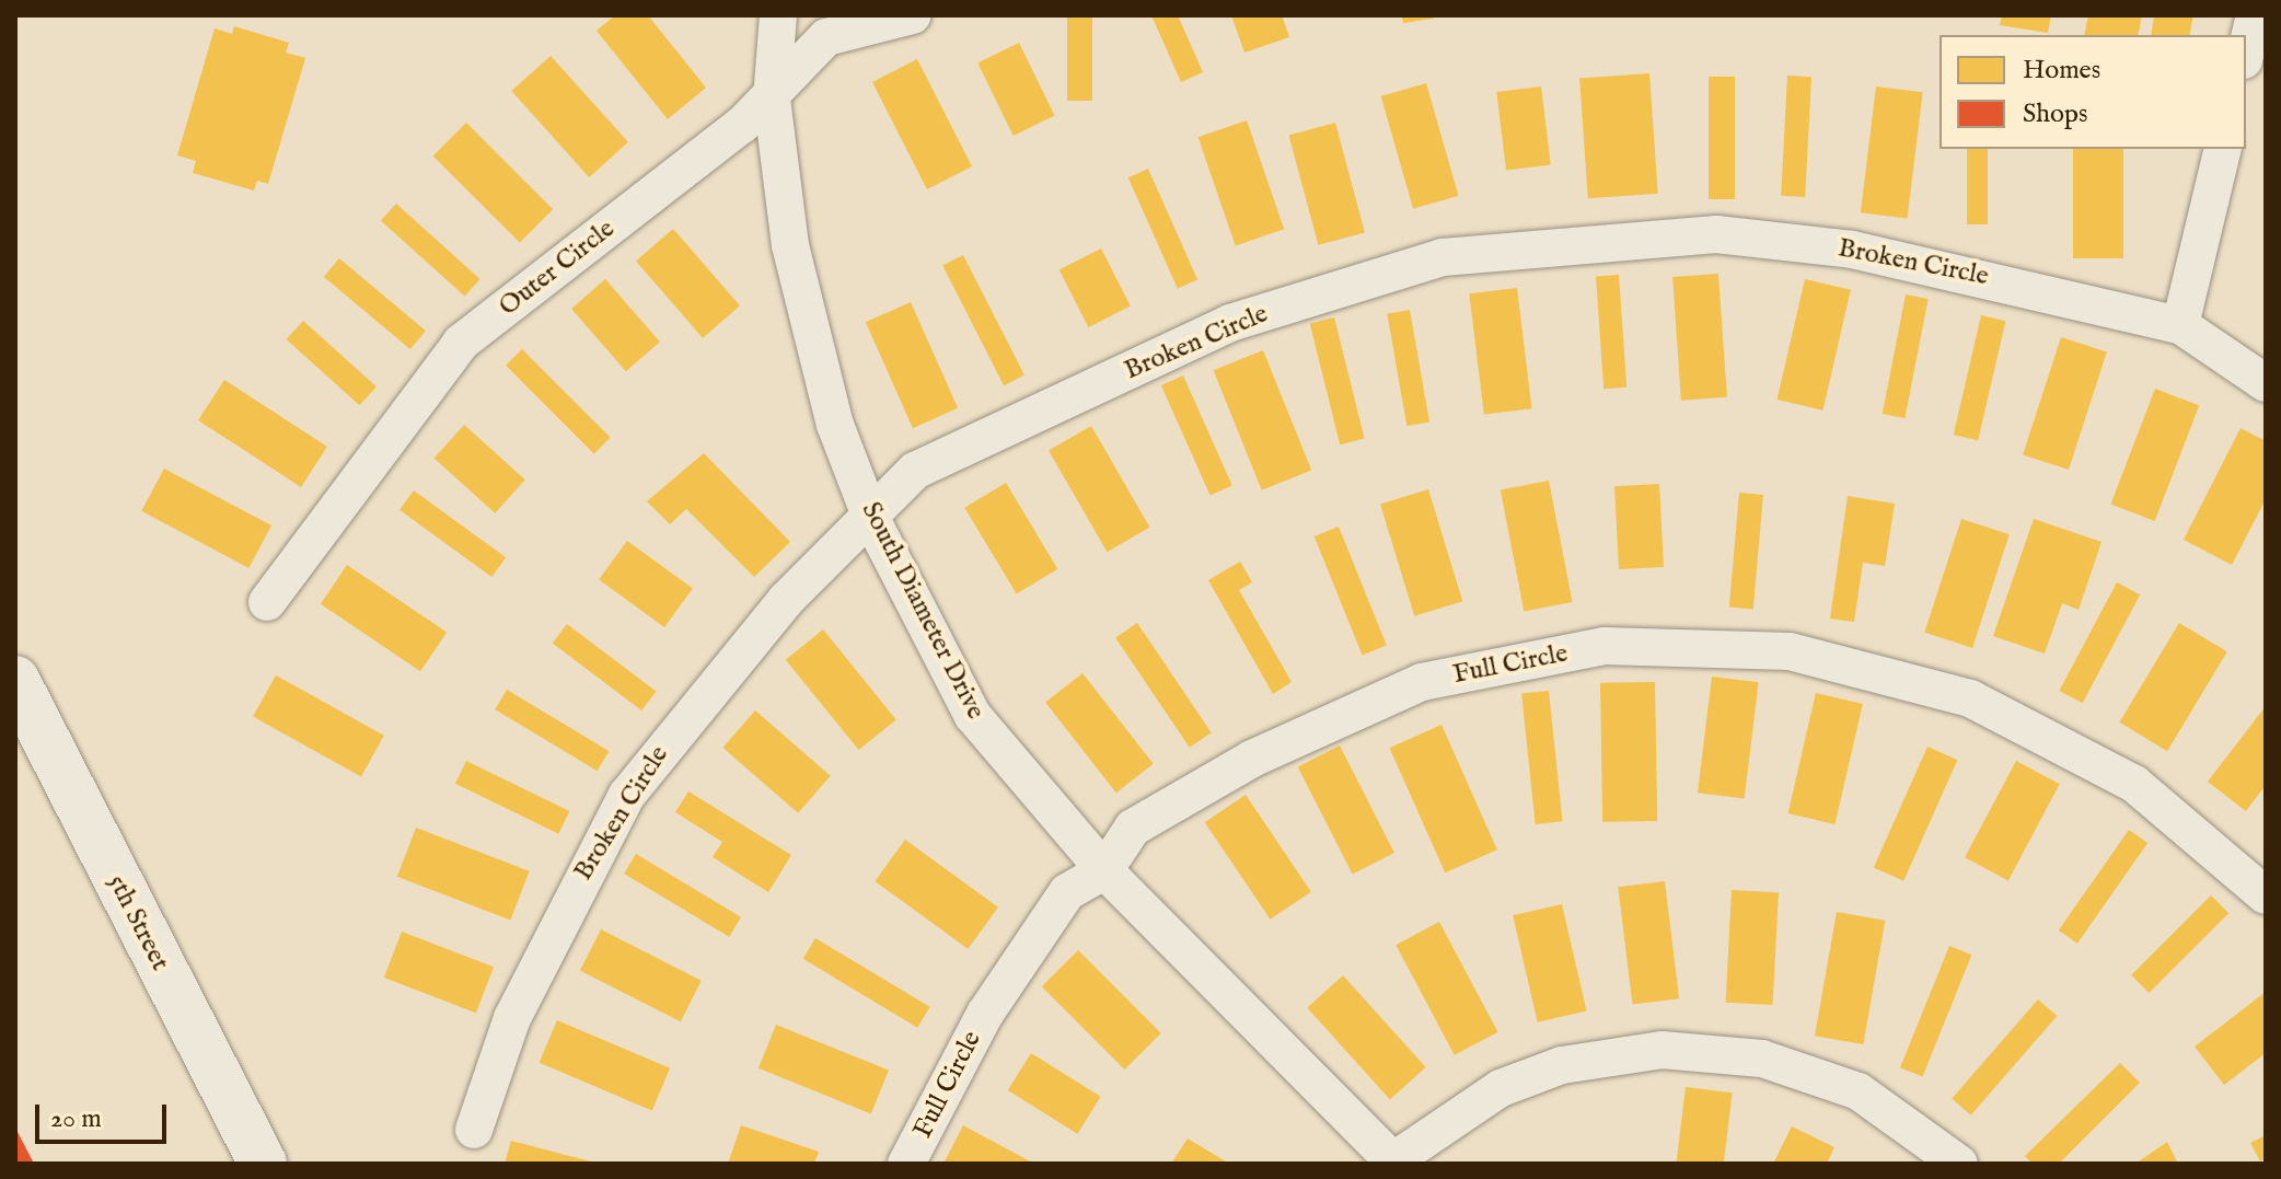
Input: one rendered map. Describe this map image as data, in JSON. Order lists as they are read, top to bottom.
{
  "streets": {
    "main road": ["5th Street"],
    "street": [
      "Broken Circle",
      "Outer Circle",
      "South Diameter Drive",
      "Full Circle"
    ]
  },
  "crossings": [
    ["Broken Circle", "South Diameter Drive"],
    ["Outer Circle", "South Diameter Drive"],
    ["South Diameter Drive", "Full Circle"]
  ],
  "legend": ["Homes", "Shops"],
  "scale_bar": "20 m"
}
